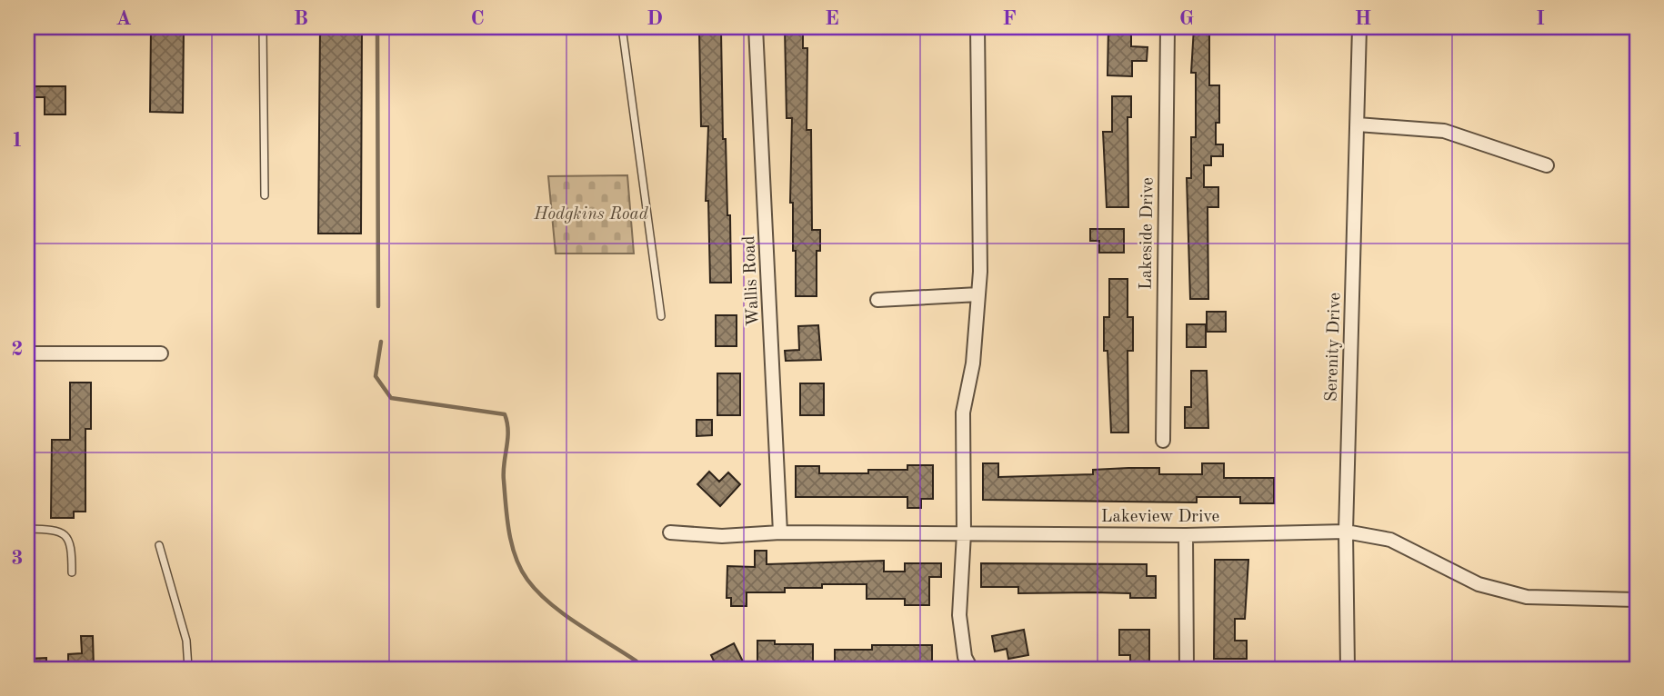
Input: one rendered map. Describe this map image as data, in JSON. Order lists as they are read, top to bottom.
{
  "streets": {
    "street": [
      "Lakeside Drive",
      "Wallis Road",
      "Serenity Drive",
      "Lakeview Drive"
    ]
  },
  "crossings": [
    ["Wallis Road", "Lakeview Drive"],
    ["Serenity Drive", "Lakeview Drive"]
  ],
  "parks": ["Hodgkins Road"],
  "grid": {
    "columns": [
      "A",
      "B",
      "C",
      "D",
      "E",
      "F",
      "G",
      "H",
      "I"
    ],
    "rows": ["1", "2", "3"]
  }
}
